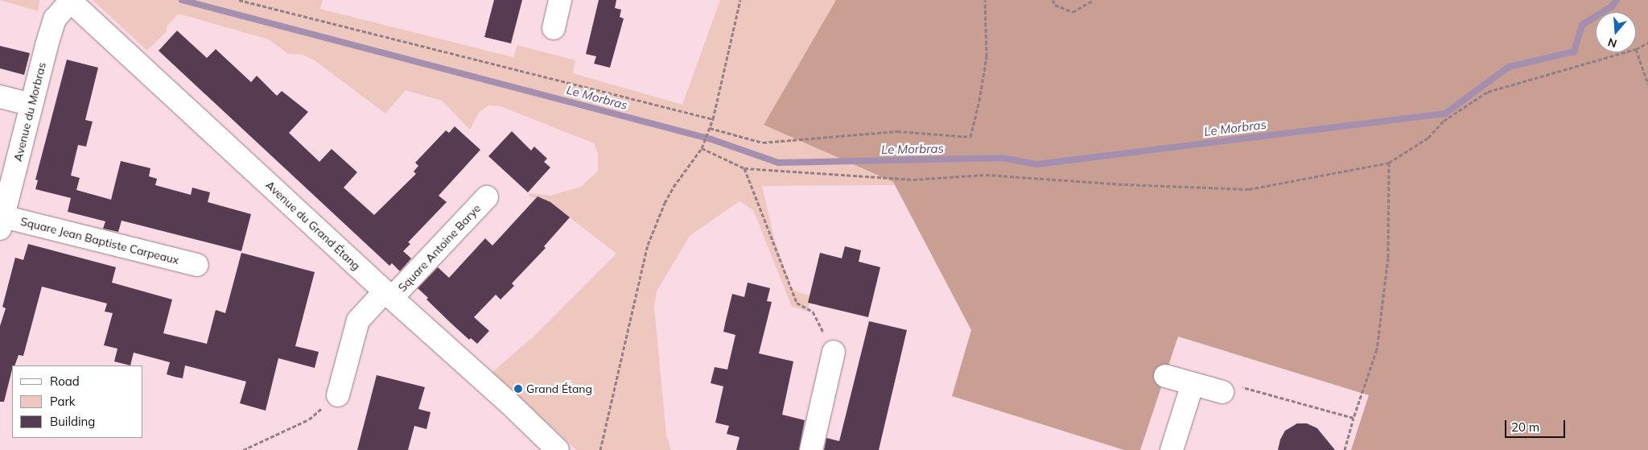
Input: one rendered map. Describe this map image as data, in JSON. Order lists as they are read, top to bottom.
{
  "streets": {
    "street": [
      "Avenue du Morbras",
      "Avenue du Grand Étang",
      "Square Jean Baptiste Carpeaux",
      "Square Antoine Barye"
    ]
  },
  "crossings": [
    ["Avenue du Morbras", "Avenue du Grand Étang"],
    ["Avenue du Morbras", "Square Jean Baptiste Carpeaux"],
    ["Avenue du Grand Étang", "Square Antoine Barye"]
  ],
  "water": ["Le Morbras"],
  "places": ["Grand Étang"],
  "legend": ["Road", "Park", "Building"],
  "scale_bar": "20 m",
  "north": "bottom"
}
